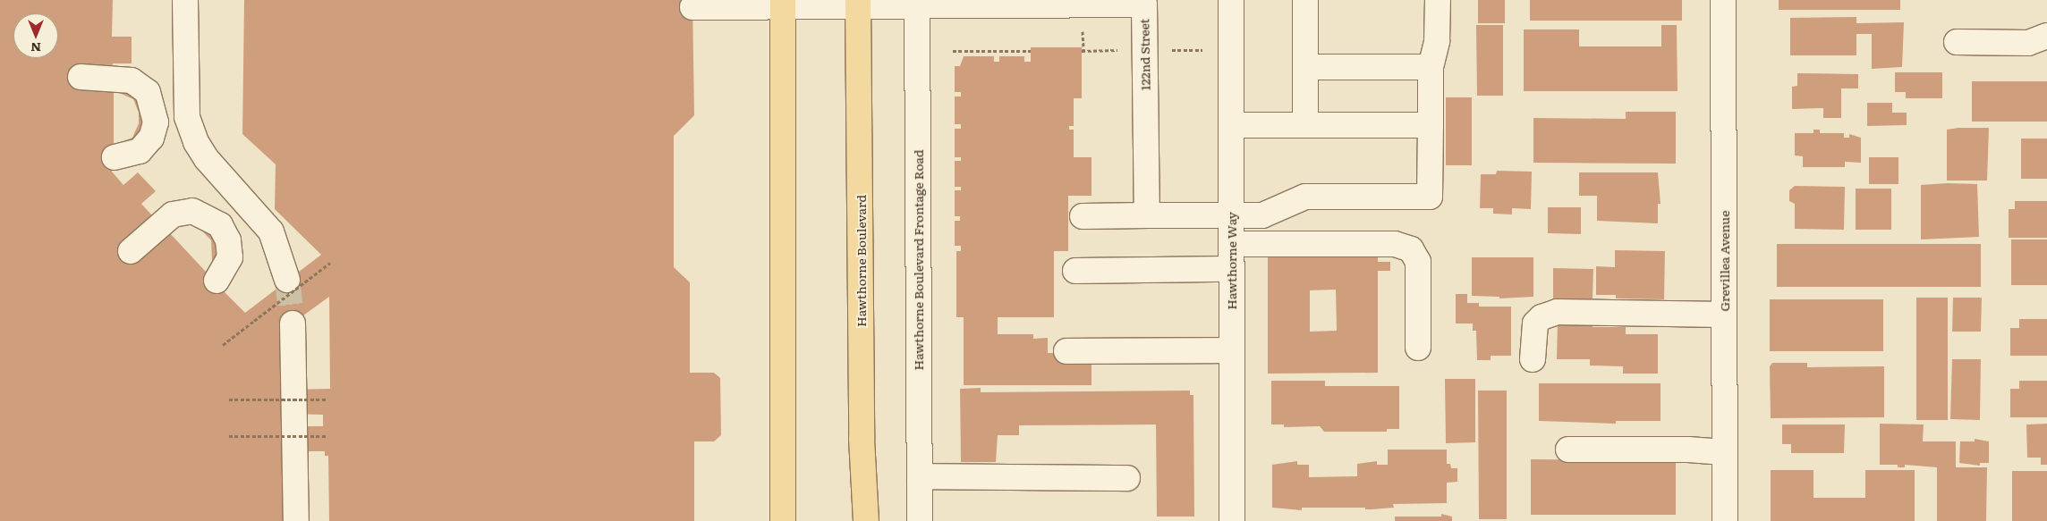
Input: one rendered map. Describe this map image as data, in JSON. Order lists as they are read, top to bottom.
{
  "streets": {
    "main road": ["Hawthorne Boulevard"],
    "street": [
      "122nd Street",
      "Hawthorne Boulevard Frontage Road",
      "Hawthorne Way",
      "Grevillea Avenue"
    ]
  },
  "crossings": [
    ["122nd Street", "Hawthorne Boulevard Frontage Road"],
    ["122nd Street", "Hawthorne Boulevard"]
  ],
  "north": "bottom"
}
